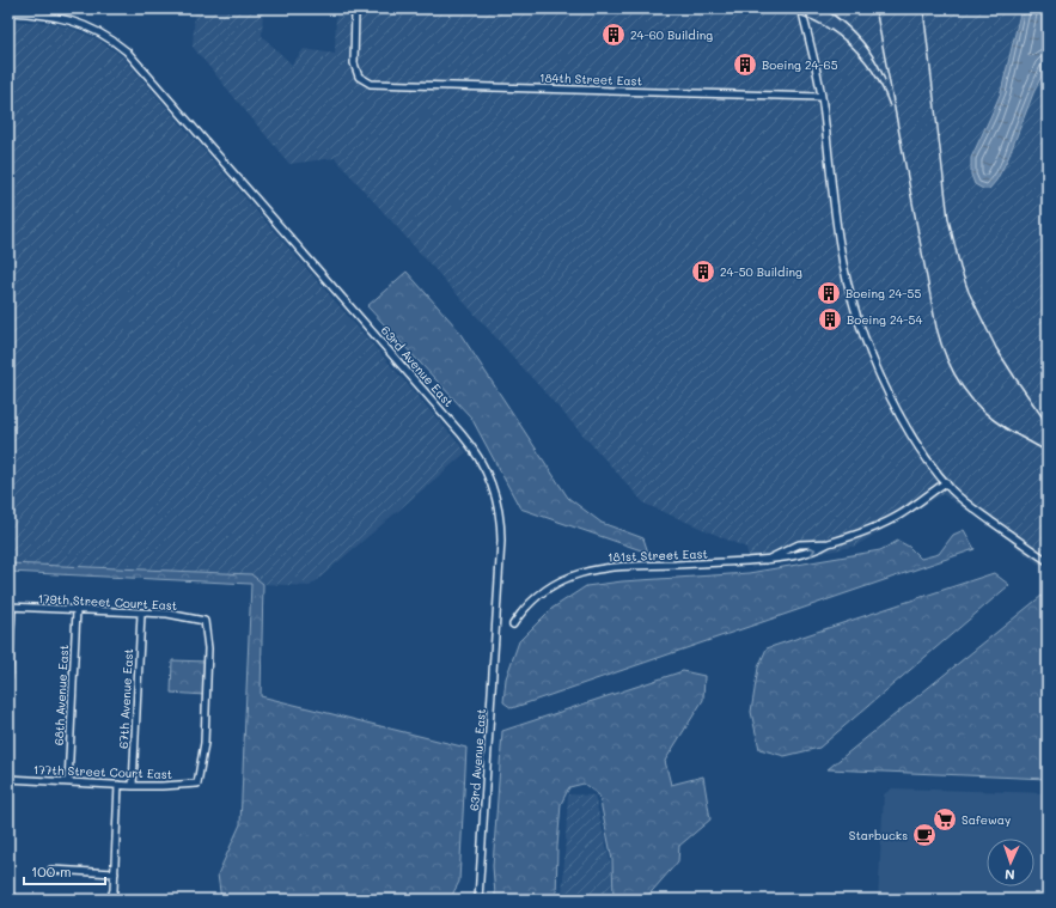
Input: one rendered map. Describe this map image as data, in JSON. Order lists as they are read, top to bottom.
{
  "streets": {
    "street": [
      "184th Street East",
      "63rd Avenue East",
      "181st Street East",
      "179th Street Court East",
      "68th Avenue East",
      "67th Avenue East",
      "177th Street Court East"
    ]
  },
  "crossings": [
    ["179th Street Court East", "68th Avenue East"],
    ["179th Street Court East", "67th Avenue East"],
    ["179th Street Court East", "177th Street Court East"],
    ["68th Avenue East", "177th Street Court East"],
    ["67th Avenue East", "177th Street Court East"]
  ],
  "places": {
    "building": [
      "24-60 Building",
      "Boeing 24-65",
      "24-50 Building",
      "Boeing 24-55",
      "Boeing 24-54"
    ],
    "supermarket": ["Safeway"],
    "cafe": ["Starbucks"]
  },
  "scale_bar": "100 m",
  "north": "bottom"
}
